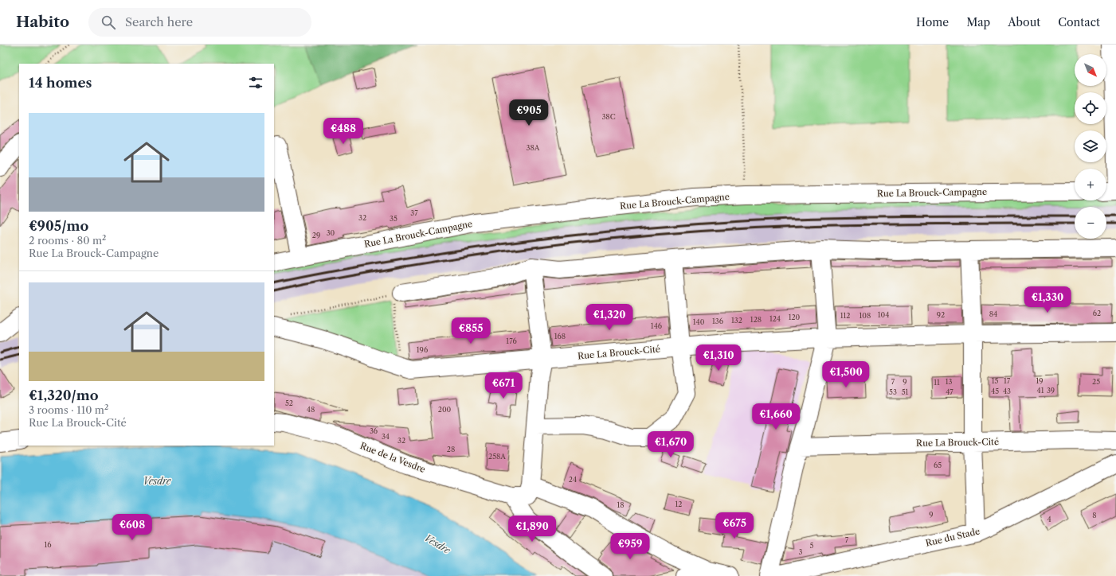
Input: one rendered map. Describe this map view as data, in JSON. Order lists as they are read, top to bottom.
{
  "streets": {
    "street": [
      "Rue La Brouck-Campagne",
      "Rue La Brouck-Cité",
      "Rue de la Vesdre",
      "Rue du Stade"
    ]
  },
  "crossings": [
    ["Rue La Brouck-Cité", "Rue de la Vesdre"]
  ],
  "water": ["Vesdre"],
  "house_numbers": [
    "38C",
    "38A",
    "37",
    "32",
    "35",
    "30",
    "29",
    "62",
    "84",
    "104",
    "92",
    "112",
    "108",
    "120",
    "124",
    "128",
    "132",
    "136",
    "140",
    "146",
    "168",
    "176",
    "196",
    "15",
    "17",
    "19",
    "7",
    "9",
    "13",
    "25",
    "11",
    "41",
    "39",
    "45",
    "43",
    "53",
    "51",
    "47",
    "52",
    "48",
    "200",
    "36",
    "34",
    "32",
    "28",
    "258A",
    "65",
    "24",
    "12",
    "18",
    "9",
    "8",
    "4",
    "7",
    "16",
    "5",
    "3"
  ],
  "north": "bottom right",
  "page": {
    "header": "Habito",
    "search": "Search here",
    "nav": [
      "Home",
      "Map",
      "About",
      "Contact"
    ],
    "map_buttons": ["+", "−"],
    "heading": "14 homes",
    "price": [
      "€905",
      "€488",
      "€1,330",
      "€1,320",
      "€855",
      "€1,310",
      "€1,500",
      "€671",
      "€1,660",
      "€1,670",
      "€675",
      "€608",
      "€1,890",
      "€959"
    ],
    "list": [
      {
        "name": "€905/mo",
        "note": "2 rooms · 80 m² · Rue La Brouck-Campagne"
      },
      {
        "name": "€1,320/mo",
        "note": "3 rooms · 110 m² · Rue La Brouck-Cité"
      }
    ]
  }
}
